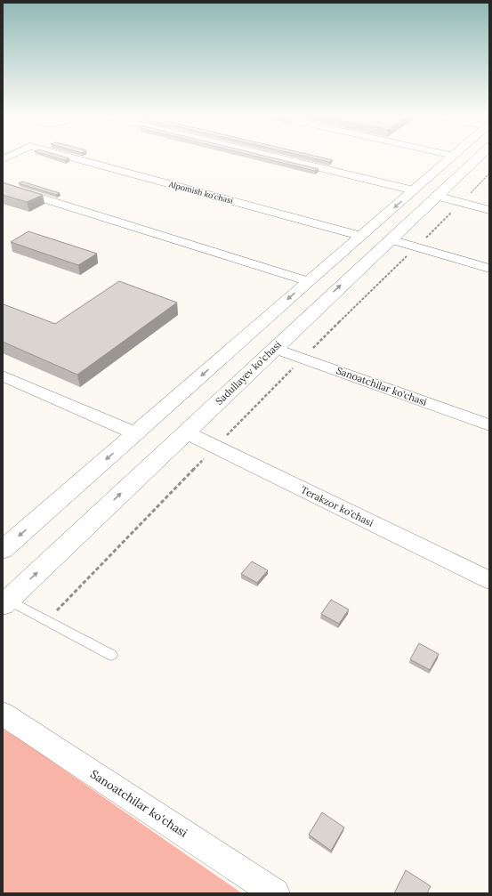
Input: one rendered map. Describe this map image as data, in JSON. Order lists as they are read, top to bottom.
{
  "streets": {
    "main road": ["Sadullayev ko'chasi"],
    "street": ["Alpomish ko'chasi", "Sanoatchilar ko'chasi", "Terakzor ko'chasi"]
  },
  "crossings": [
    ["Sadullayev ko'chasi", "Sanoatchilar ko'chasi"],
    ["Sadullayev ko'chasi", "Terakzor ko'chasi"]
  ]
}
